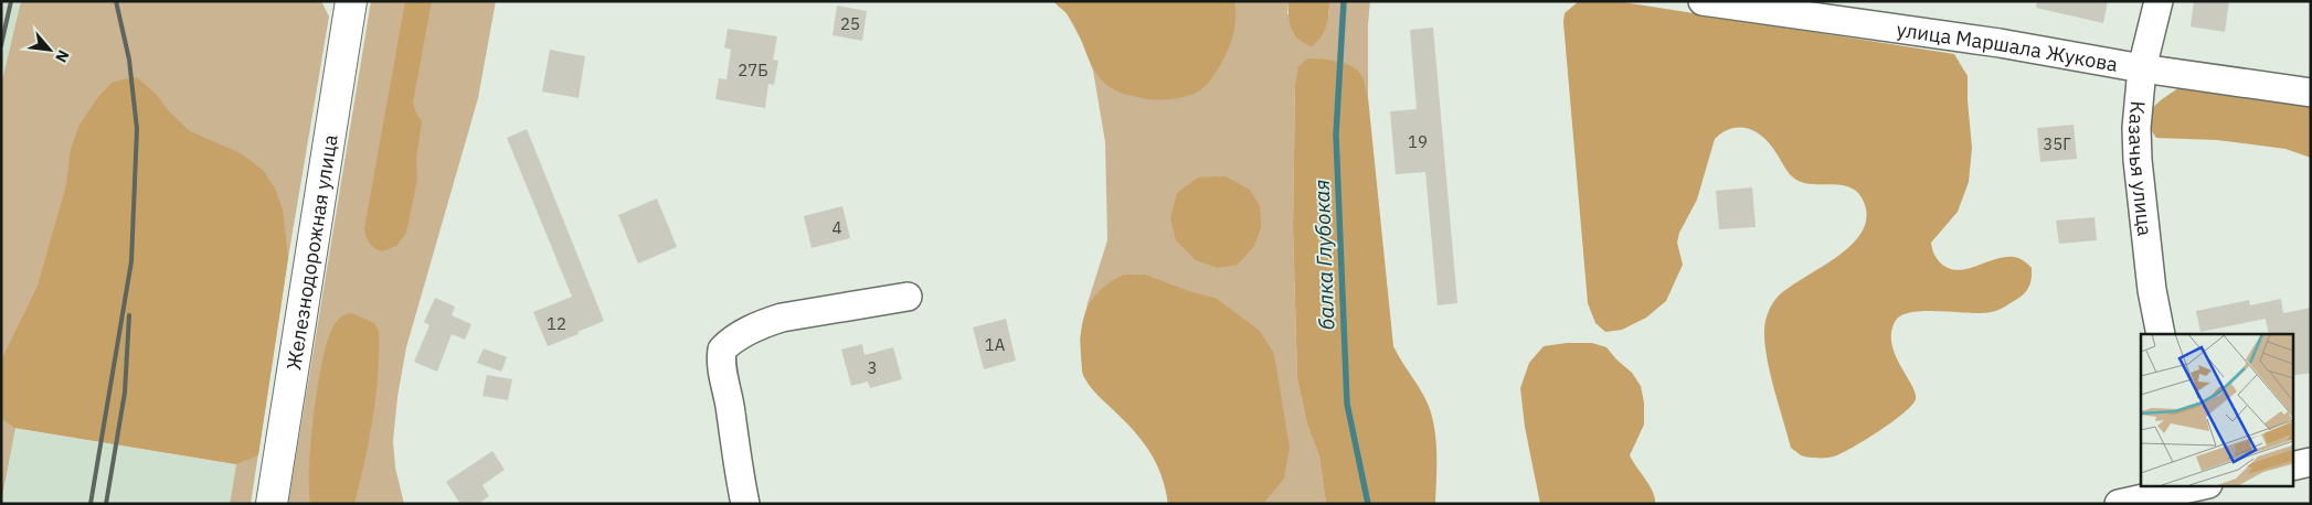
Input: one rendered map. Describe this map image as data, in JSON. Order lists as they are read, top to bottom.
{
  "streets": {
    "main road": ["Железнодорожная улица"],
    "street": ["улица Маршала Жукова", "Казачья улица"]
  },
  "crossings": [
    ["улица Маршала Жукова", "Казачья улица"]
  ],
  "water": ["балка Глубокая"],
  "house_numbers": [
    "25",
    "27Б",
    "19",
    "35Г",
    "4",
    "12",
    "1А",
    "3"
  ],
  "north": "bottom right"
}
